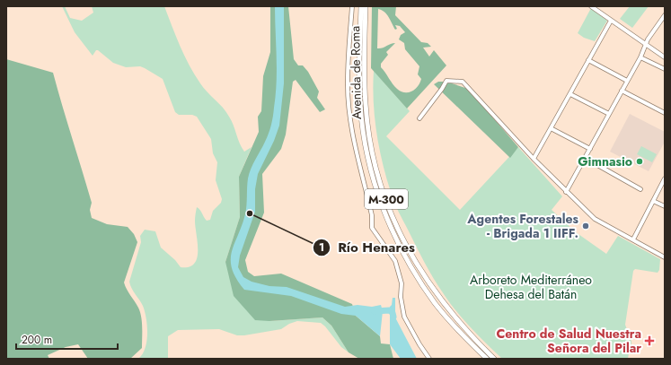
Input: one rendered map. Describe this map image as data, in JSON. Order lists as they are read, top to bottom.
{
  "streets": {
    "main road": ["Avenida de Roma", "M-300"]
  },
  "parks": ["Arboreto Mediterráneo Dehesa del Batán"],
  "places": {
    "other": ["Gimnasio", "Río Henares", "Agentes Forestales - Brigada 1 IIFF."],
    "health": ["Centro de Salud Nuestra Señora del Pilar"]
  },
  "scale_bar": "200 m"
}
